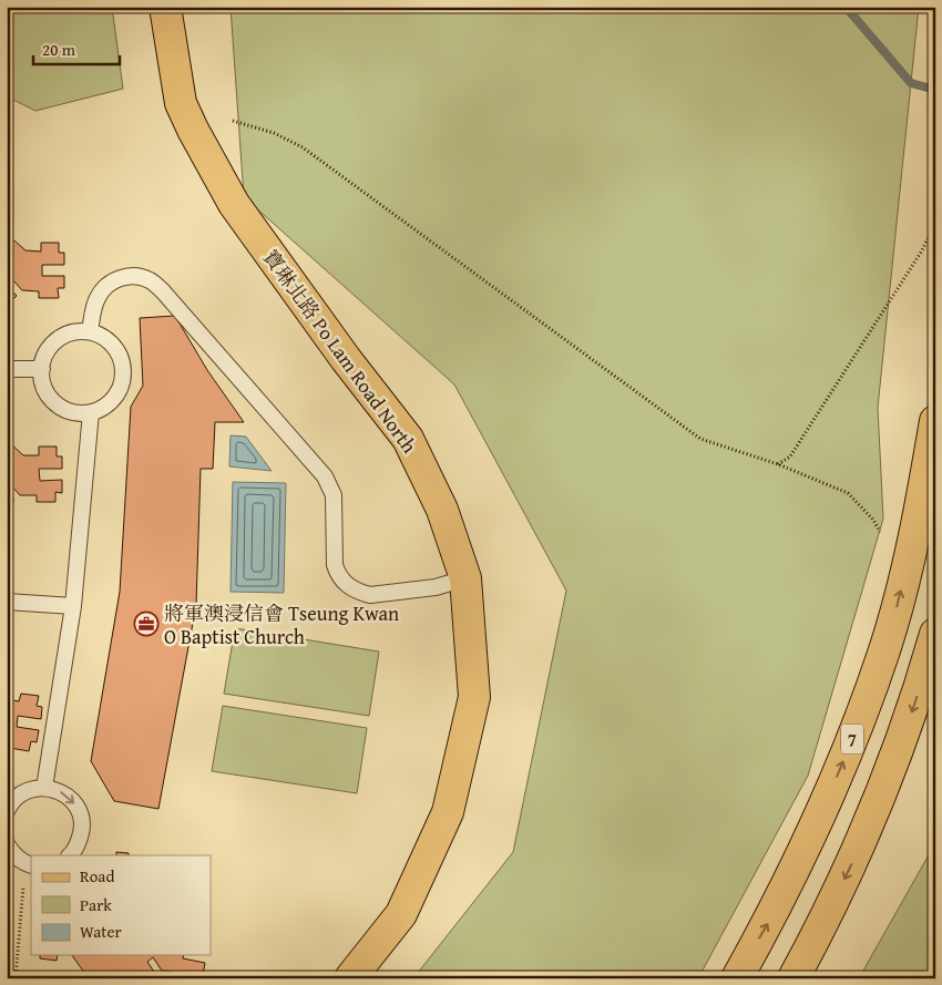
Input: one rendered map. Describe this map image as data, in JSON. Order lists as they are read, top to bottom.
{
  "streets": {
    "main road": ["寶琳北路 Po Lam Road North", "7"]
  },
  "places": {
    "office": ["將軍澳浸信會 Tseung Kwan O Baptist Church"]
  },
  "legend": ["Road", "Park", "Water"],
  "scale_bar": "20 m"
}
